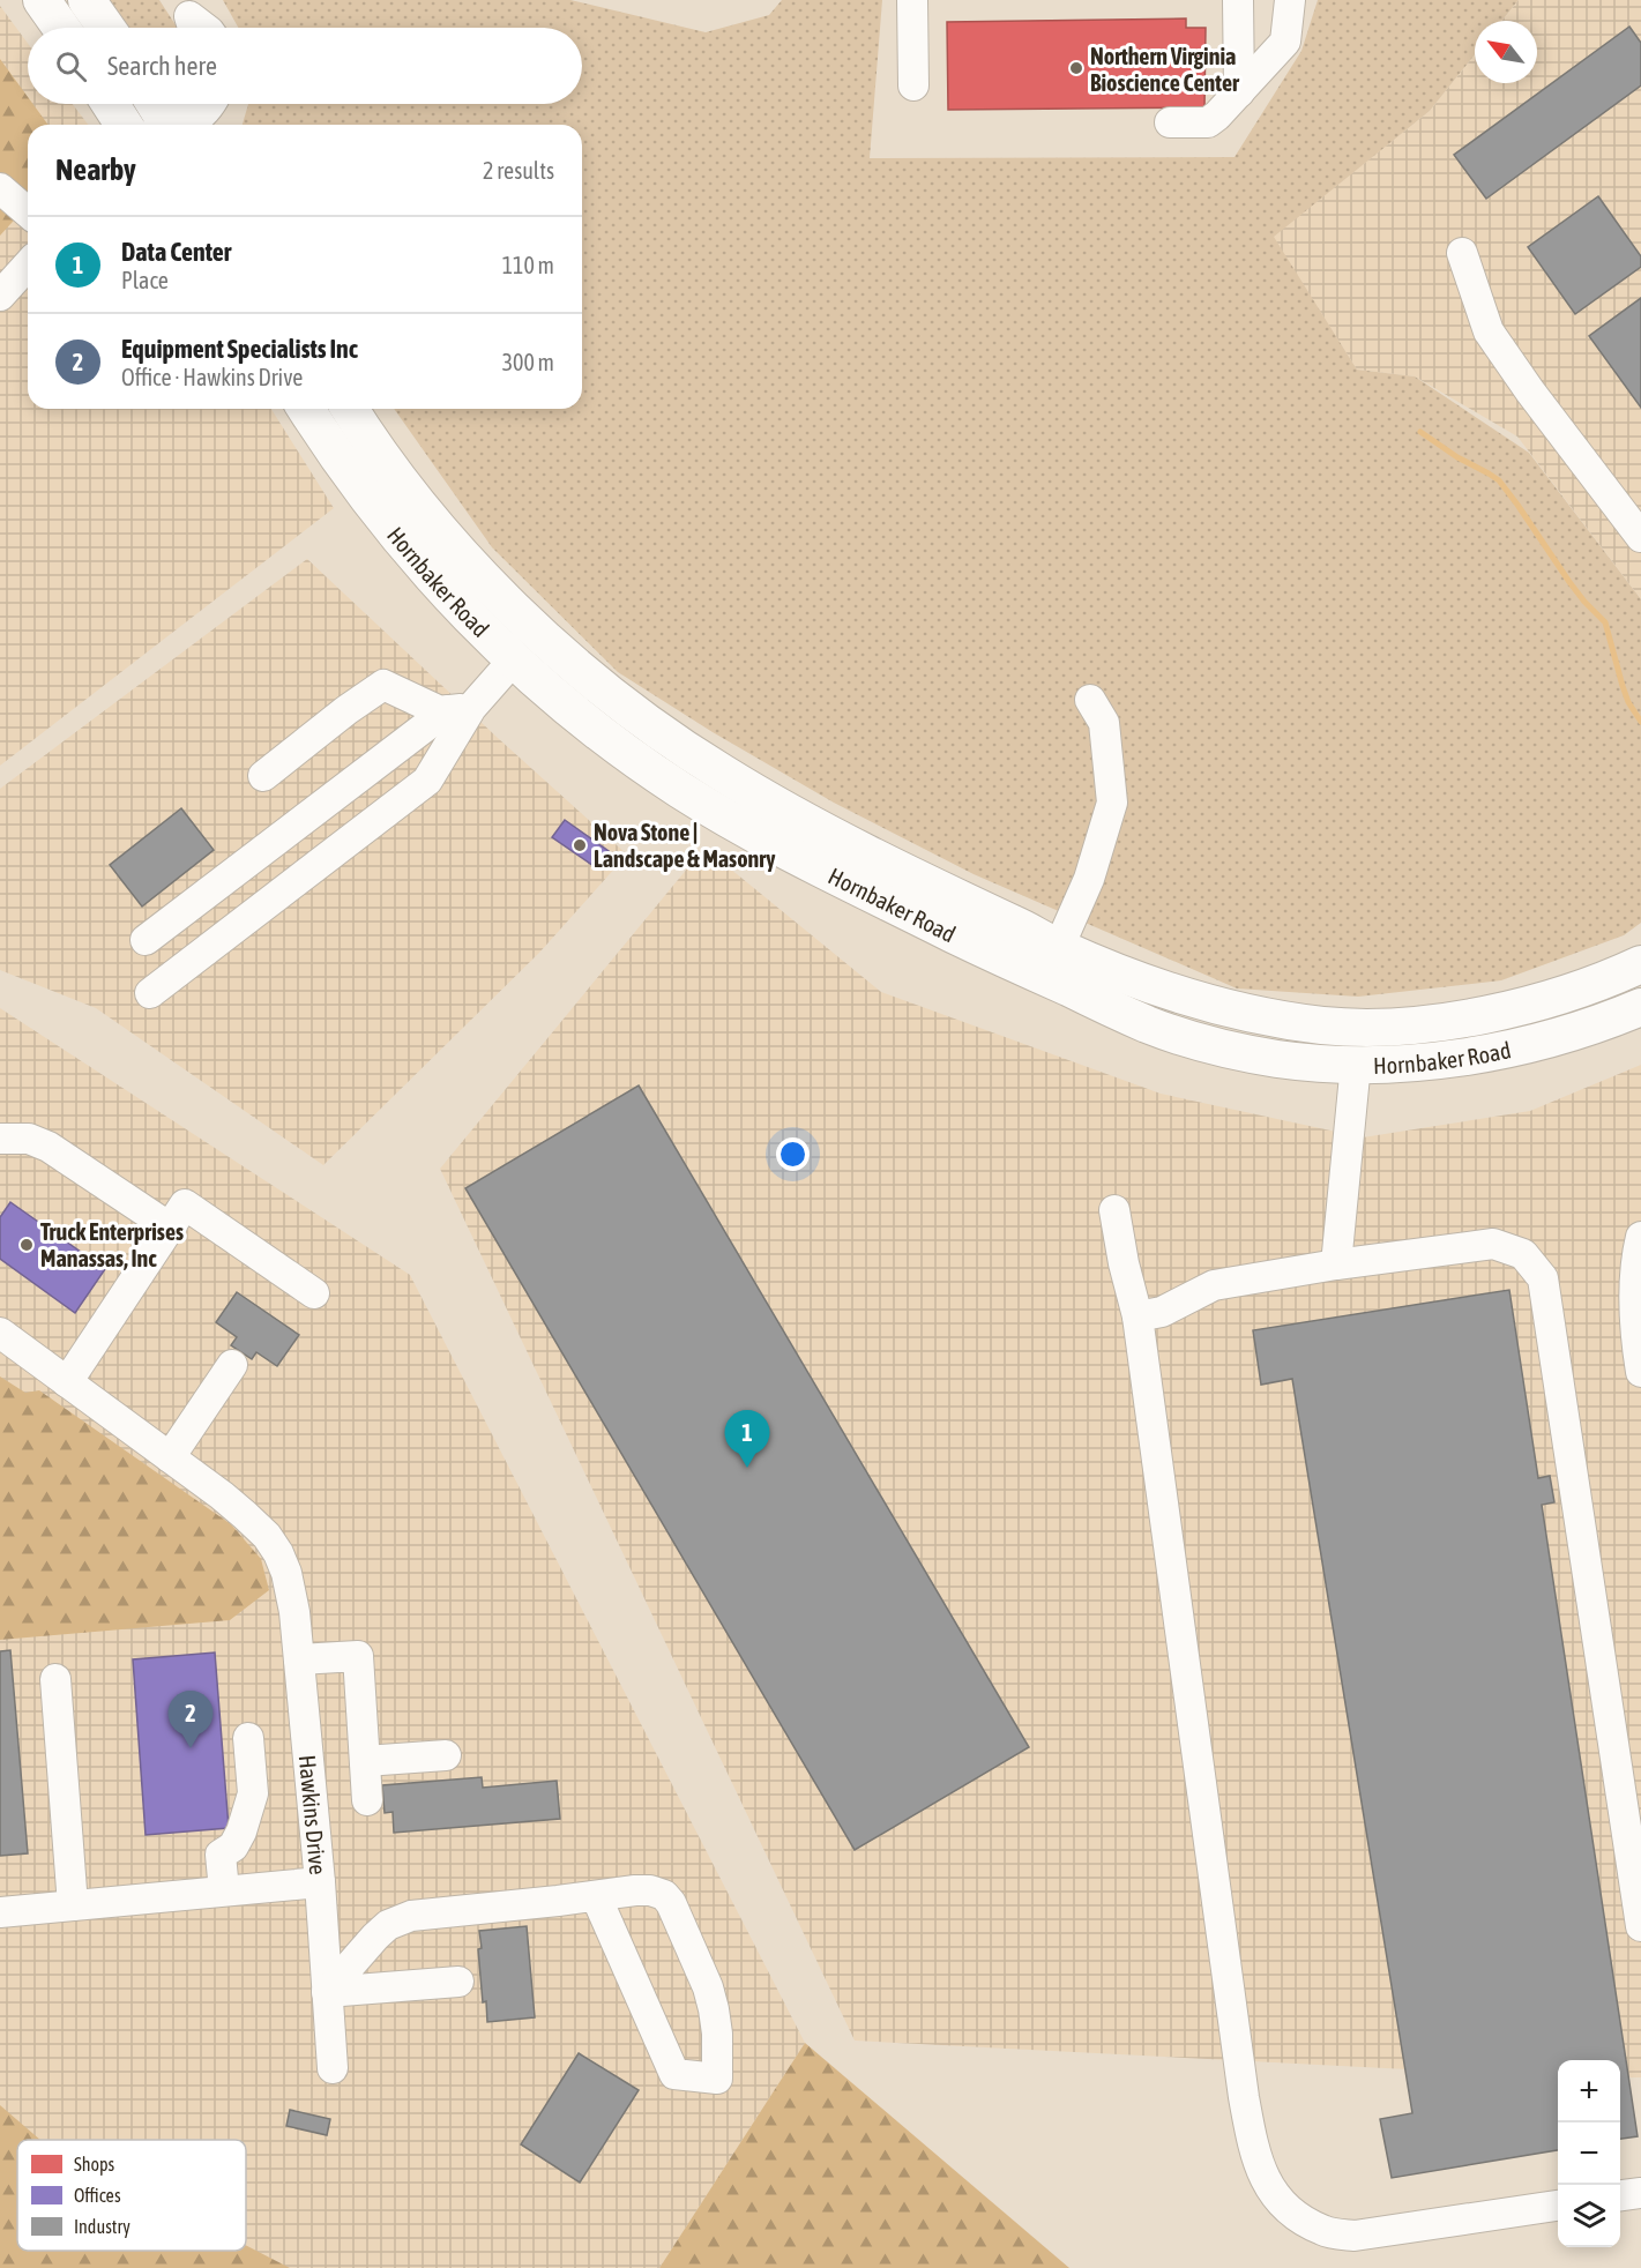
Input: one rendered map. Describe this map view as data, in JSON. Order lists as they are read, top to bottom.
{
  "streets": {
    "main road": ["Hornbaker Road"],
    "street": ["Hawkins Drive"]
  },
  "places": ["Northern Virginia Bioscience Center", "Nova Stone | Landscape & Masonry", "Truck Enterprises Manassas, Inc"],
  "legend": ["Shops", "Offices", "Industry"],
  "north": "top left",
  "page": {
    "search": "Search here",
    "heading": ["Nearby", "2 results"],
    "list": [
      {
        "mark": "1",
        "name": "Data Center",
        "note": "Place",
        "value": "110 m"
      },
      {
        "mark": "2",
        "name": "Equipment Specialists Inc",
        "note": "Office · Hawkins Drive",
        "value": "300 m"
      }
    ],
    "pins": ["1", "2"],
    "map_buttons": ["+", "−"]
  }
}
